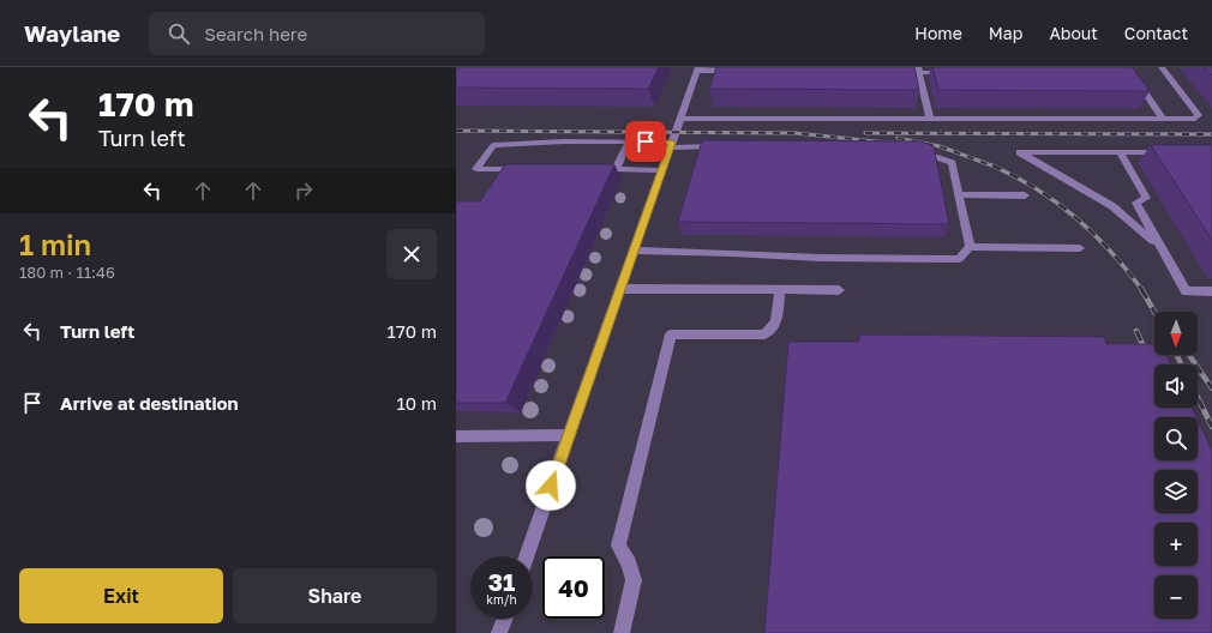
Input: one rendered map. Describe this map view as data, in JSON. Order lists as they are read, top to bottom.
{
  "north": "bottom",
  "page": {
    "header": "Waylane",
    "search": "Search here",
    "nav": [
      "Home",
      "Map",
      "About",
      "Contact"
    ],
    "turn": ["170 m", "Turn left"],
    "heading": ["1 min", "180 m · 11:46"],
    "list": [
      {
        "name": "Turn left",
        "value": "170 m"
      },
      {
        "name": "Arrive at destination",
        "value": "10 m"
      }
    ],
    "map_buttons": ["+", "−"],
    "speed": "31 km/h",
    "limit": "40",
    "buttons": ["Exit", "Share"]
  }
}
